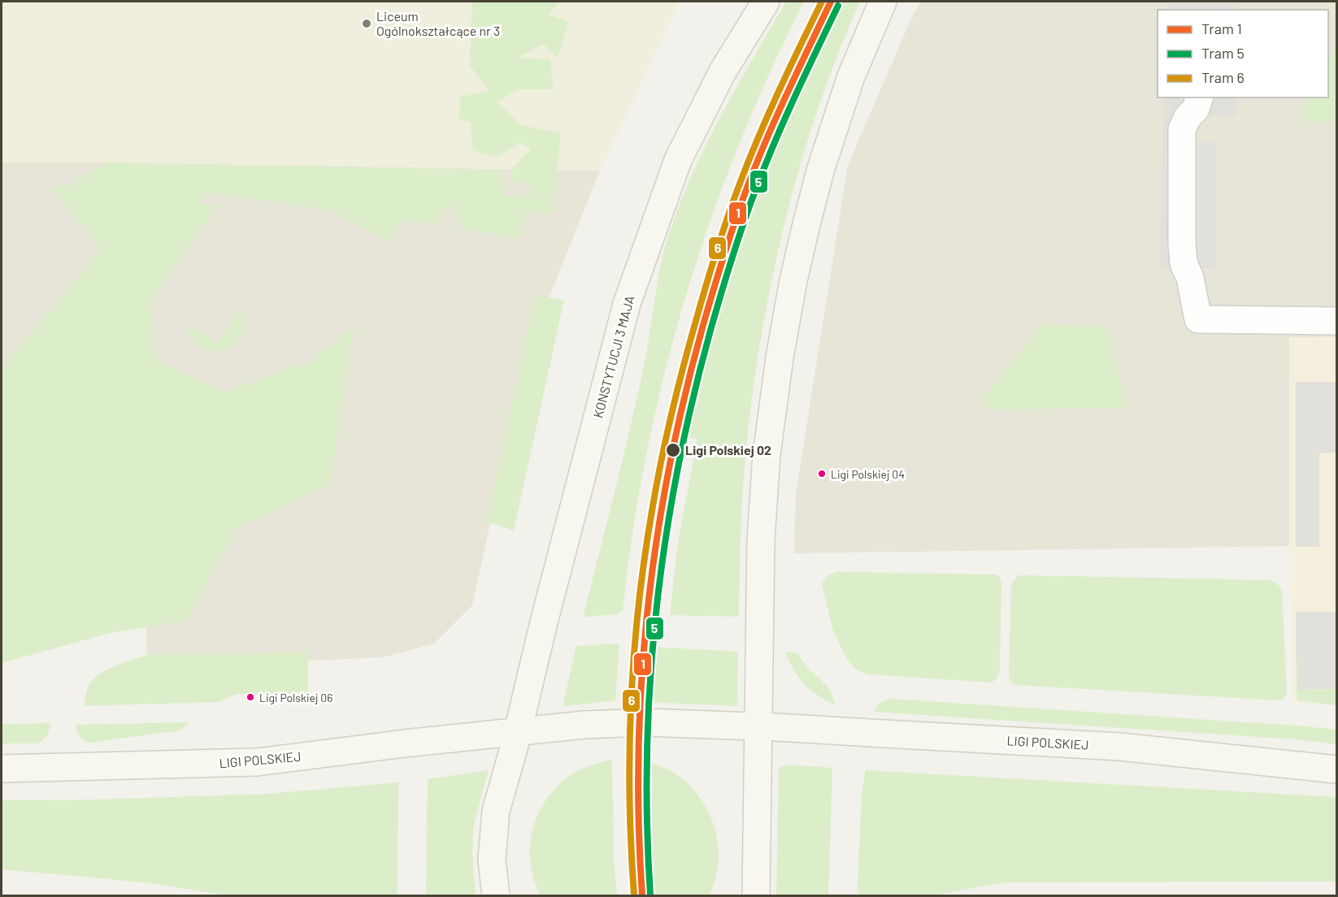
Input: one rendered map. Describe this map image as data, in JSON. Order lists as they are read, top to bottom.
{
  "streets": {
    "street": ["KONSTYTUCJI 3 MAJA", "LIGI POLSKIEJ"]
  },
  "crossings": [
    ["KONSTYTUCJI 3 MAJA", "LIGI POLSKIEJ"]
  ],
  "places": [
    "Liceum Ogólnokształcące nr 3",
    "Ligi Polskiej 02",
    "Ligi Polskiej 04",
    "Ligi Polskiej 06"
  ],
  "lines": ["tram line 1", "tram line 6", "tram line 5"],
  "legend": ["Tram 1", "Tram 5", "Tram 6"]
}
